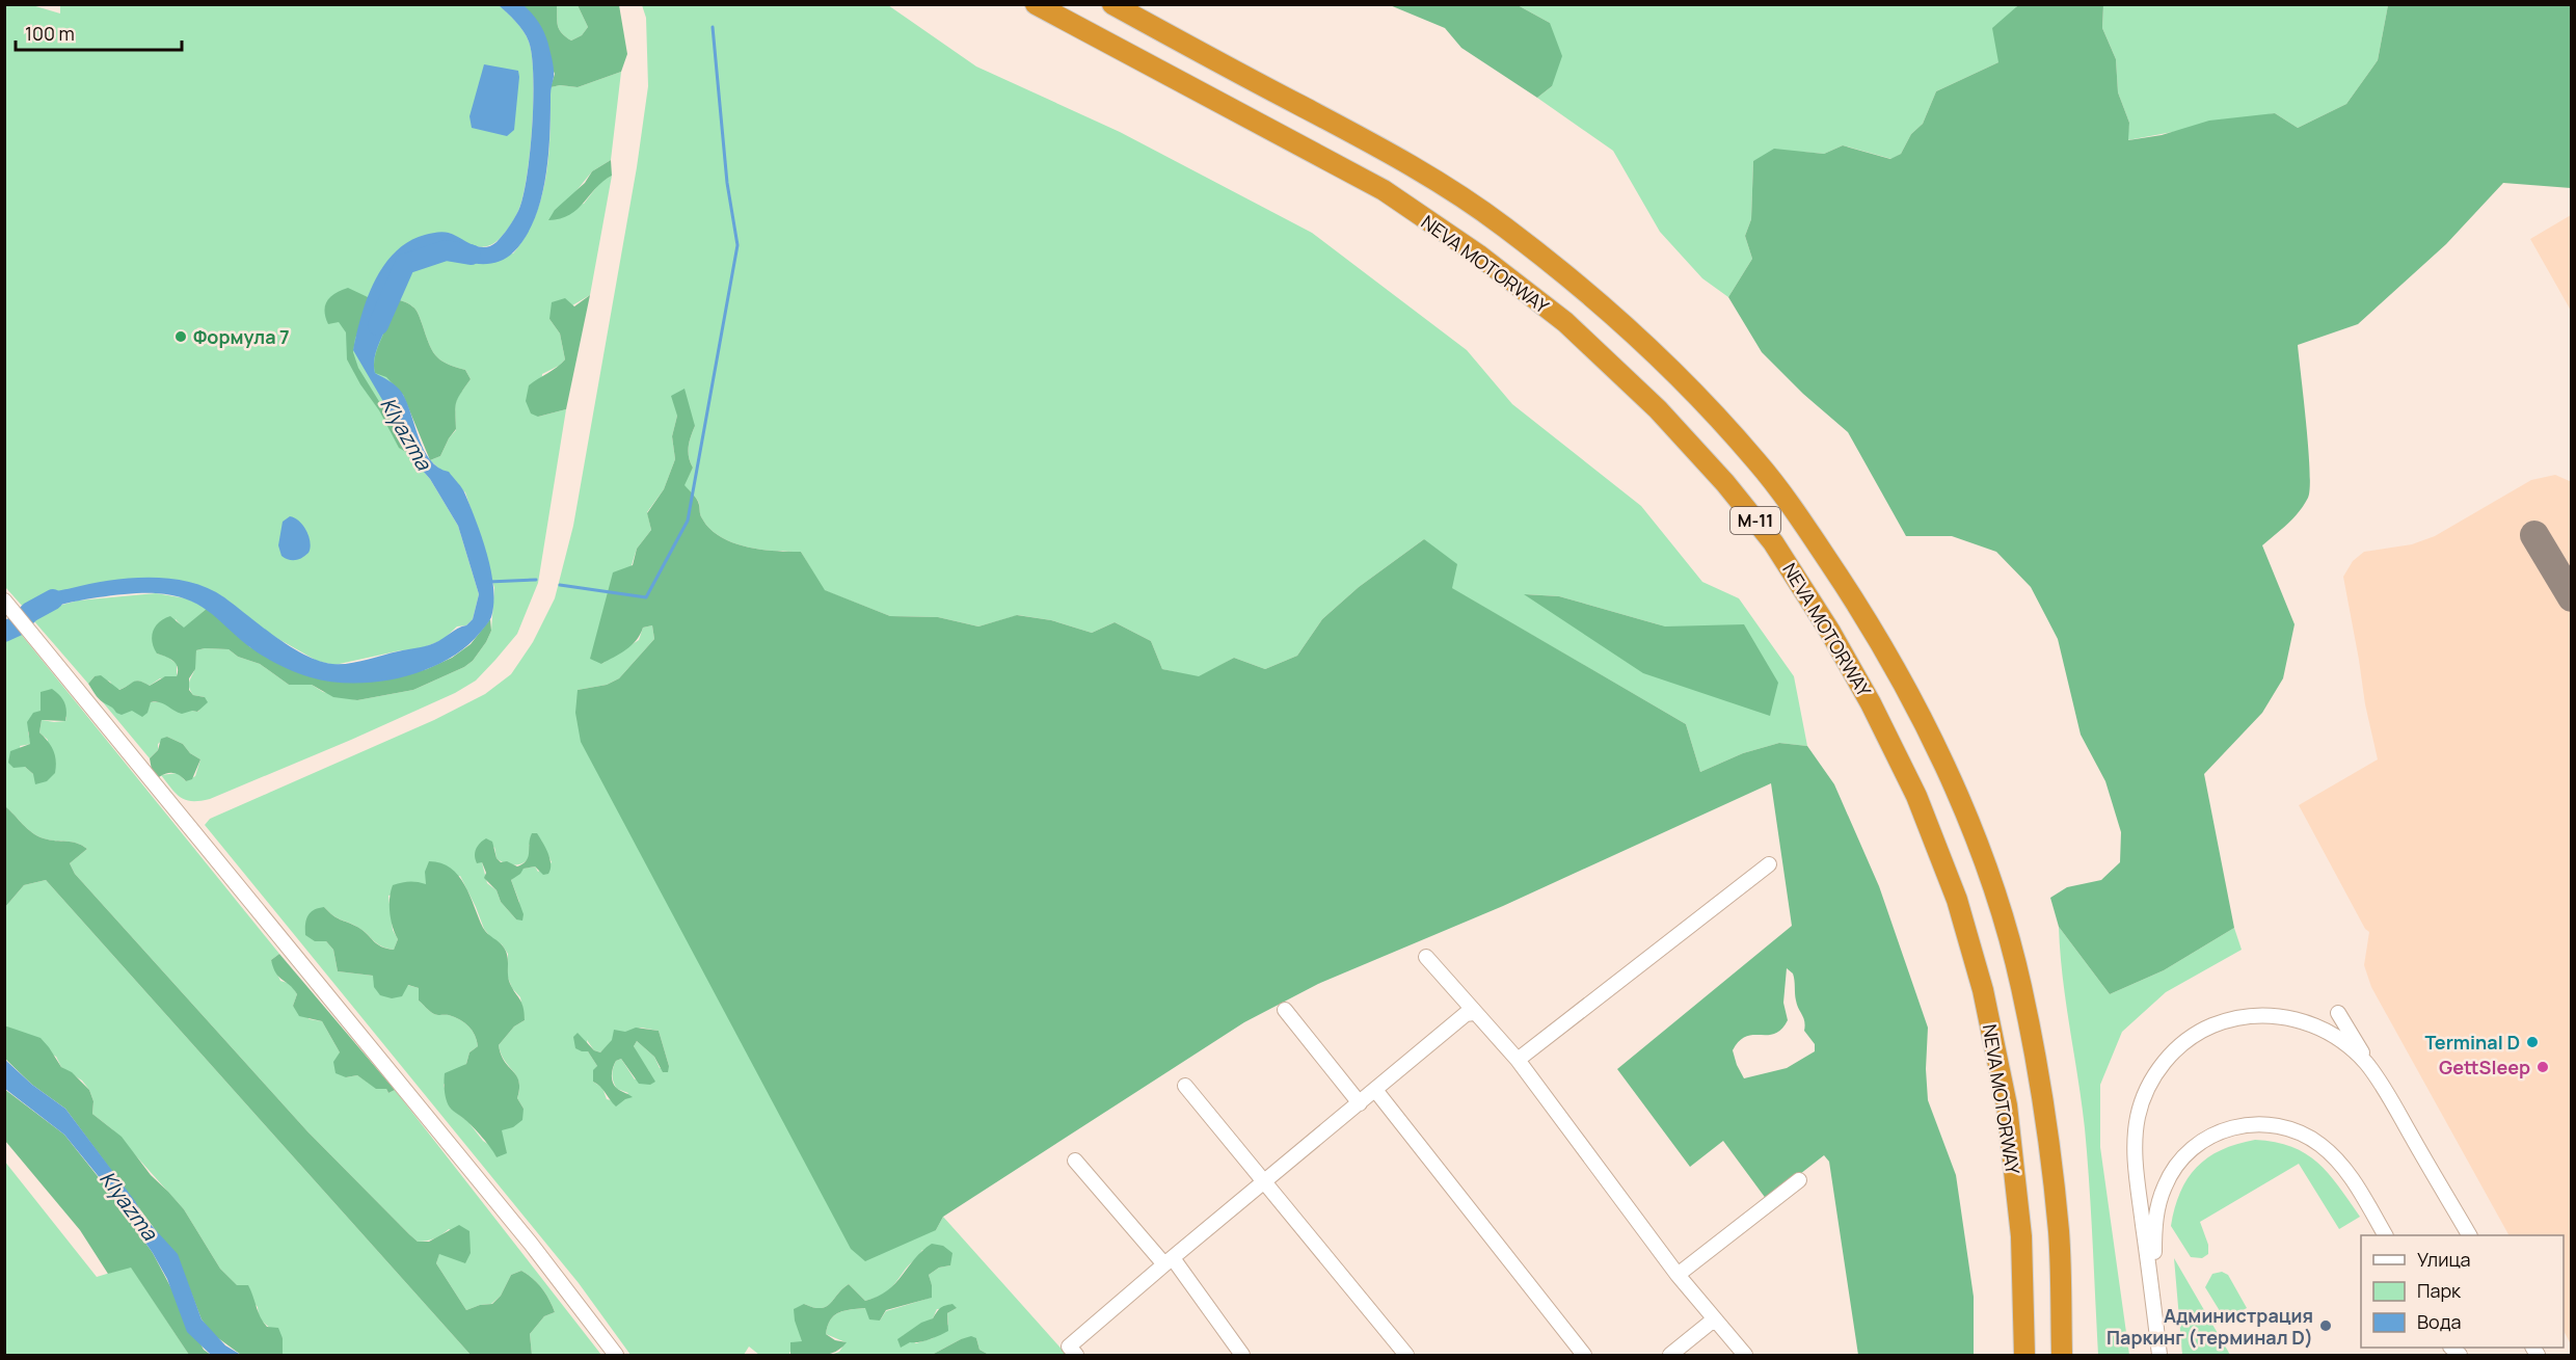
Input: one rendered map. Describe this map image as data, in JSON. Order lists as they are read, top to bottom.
{
  "streets": {
    "highway": ["NEVA MOTORWAY", "М-11"]
  },
  "water": ["Klyazma"],
  "places": [
    "Формула 7",
    "Terminal D",
    "GettSleep",
    "Администрация Паркинг (терминал D)"
  ],
  "legend": ["Улица", "Парк", "Вода"],
  "scale_bar": "100 m"
}
